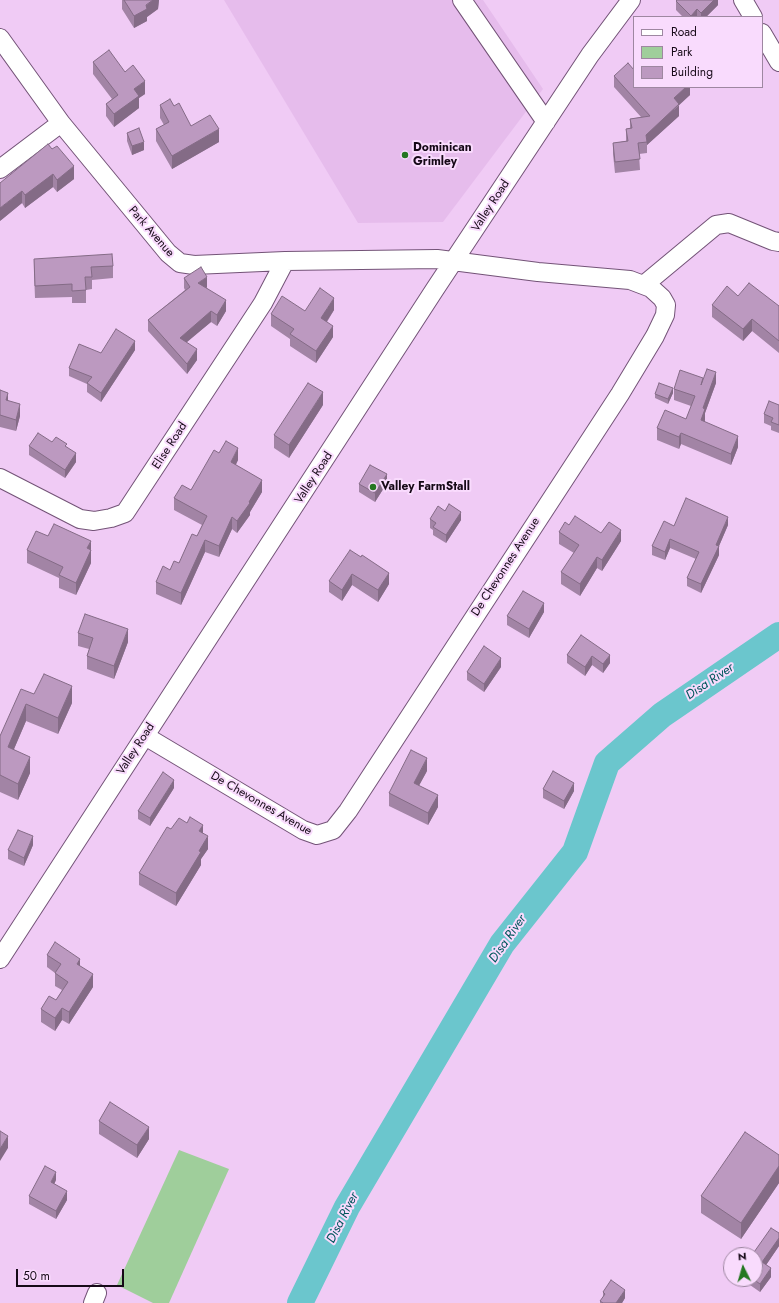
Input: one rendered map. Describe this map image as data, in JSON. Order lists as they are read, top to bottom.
{
  "streets": {
    "street": [
      "Valley Road",
      "Park Avenue",
      "Elise Road",
      "De Chevonnes Avenue"
    ]
  },
  "crossings": [
    ["Valley Road", "Park Avenue"],
    ["Valley Road", "De Chevonnes Avenue"],
    ["Park Avenue", "Elise Road"],
    ["Park Avenue", "De Chevonnes Avenue"]
  ],
  "water": ["Disa River"],
  "places": ["Dominican Grimley", "Valley FarmStall"],
  "legend": ["Road", "Park", "Building"],
  "scale_bar": "50 m",
  "north": "top"
}
